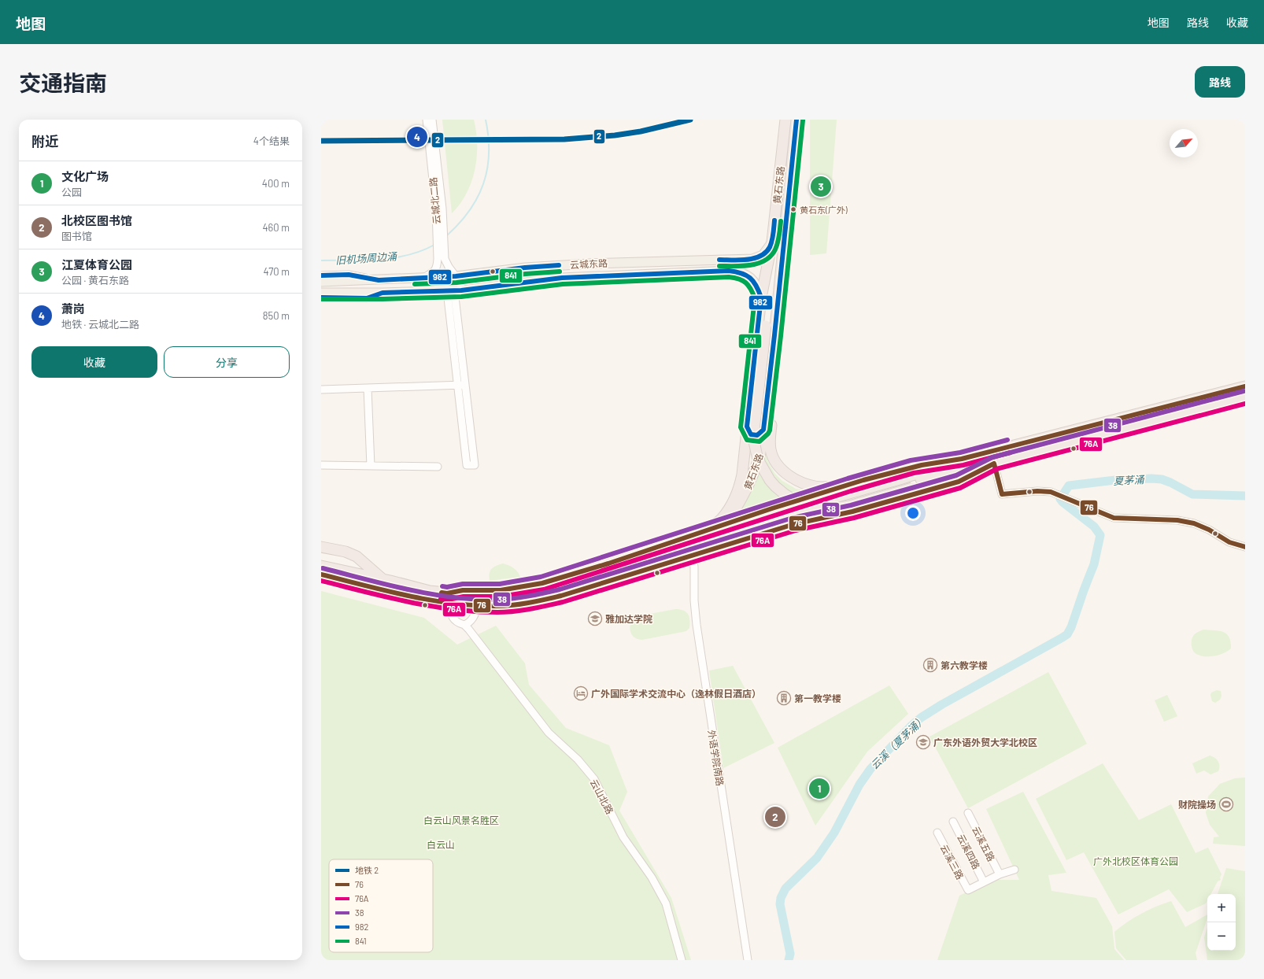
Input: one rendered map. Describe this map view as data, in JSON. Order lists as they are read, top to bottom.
{
  "streets": {
    "highway": ["黄石东路"],
    "main road": ["云城东路"],
    "street": [
      "云城北二路",
      "外语学院南路",
      "云山北路",
      "云溪五路",
      "云溪四路",
      "云溪三路"
    ]
  },
  "crossings": [
    ["黄石东路", "云城东路"],
    ["黄石东路", "外语学院南路"],
    ["黄石东路", "云山北路"],
    ["云城北二路", "云城东路"],
    ["云溪四路", "云溪三路"]
  ],
  "water": ["旧机场周边涌", "夏茅涌", "云溪（夏茅涌）"],
  "parks": ["白云山风景名胜区", "白云山", "广外北校区体育公园"],
  "places": {
    "other": ["黄石东(广外)"],
    "school or university": ["雅加达学院", "广东外语外贸大学北校区"],
    "building": ["第六教学楼", "第一教学楼"],
    "hotel": ["广外国际学术交流中心（逸林假日酒店）"],
    "sports": ["财院操场"]
  },
  "lines": [
    "metro line 2",
    "transit line 982",
    "transit line 841",
    "transit line 76",
    "transit line 38",
    "transit line 76A"
  ],
  "legend": [
    "地铁 2",
    "76",
    "76A",
    "38",
    "982",
    "841"
  ],
  "north": "top right",
  "page": {
    "header": "地图",
    "nav": ["地图", "路线", "收藏"],
    "title": "交通指南",
    "buttons": [
      "路线",
      ["收藏", "分享"]
    ],
    "heading": ["附近", "4个结果"],
    "pins": [
      "4",
      "3",
      "1",
      "2"
    ],
    "list": [
      {
        "mark": "1",
        "name": "文化广场",
        "note": "公园",
        "value": "400 m"
      },
      {
        "mark": "2",
        "name": "北校区图书馆",
        "note": "图书馆",
        "value": "460 m"
      },
      {
        "mark": "3",
        "name": "江夏体育公园",
        "note": "公园 · 黄石东路",
        "value": "470 m"
      },
      {
        "mark": "4",
        "name": "萧岗",
        "note": "地铁 · 云城北二路",
        "value": "850 m"
      }
    ],
    "map_buttons": ["+", "−"]
  }
}
